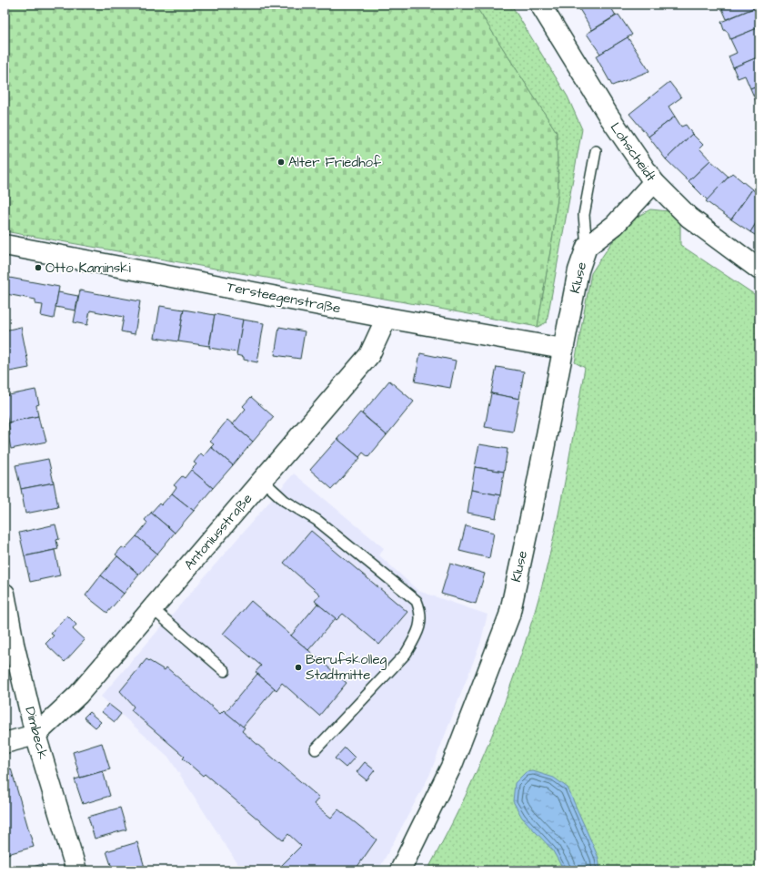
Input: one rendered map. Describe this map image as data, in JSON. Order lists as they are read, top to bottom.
{
  "streets": {
    "street": [
      "Lohscheidt",
      "Kluse",
      "Tersteegenstraße",
      "Antoniusstraße",
      "Dimbeck"
    ]
  },
  "crossings": [
    ["Lohscheidt", "Kluse"],
    ["Kluse", "Tersteegenstraße"],
    ["Tersteegenstraße", "Antoniusstraße"],
    ["Antoniusstraße", "Dimbeck"]
  ],
  "places": ["Alter Friedhof", "Otto Kaminski", "Berufskolleg Stadtmitte"]
}
